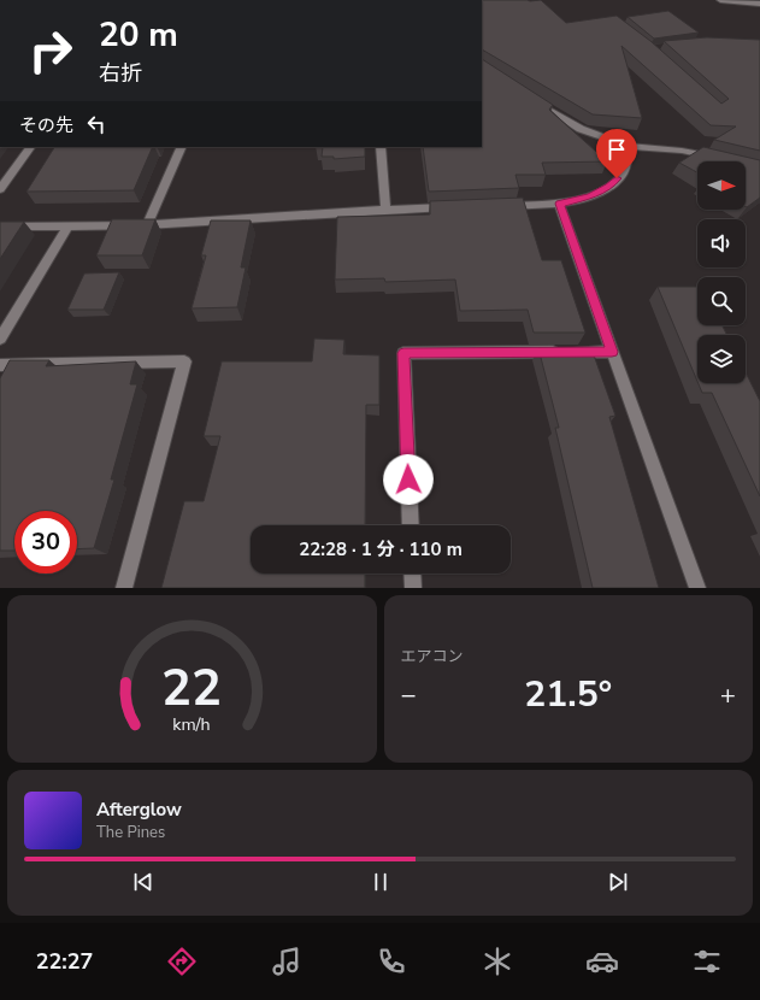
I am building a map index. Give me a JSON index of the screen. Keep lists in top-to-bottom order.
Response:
{
  "north": "right",
  "page": {
    "turn": ["20 m", "右折"],
    "then": "その先",
    "limit": "30",
    "trip": "22:28 · 1 分 · 110 m",
    "tile": "エアコン",
    "heat": ["−", "21.5°", "+"],
    "song": ["Afterglow", "The Pines"],
    "tabs": "22:27",
    "gauge": ["22", "km/h"]
  }
}
